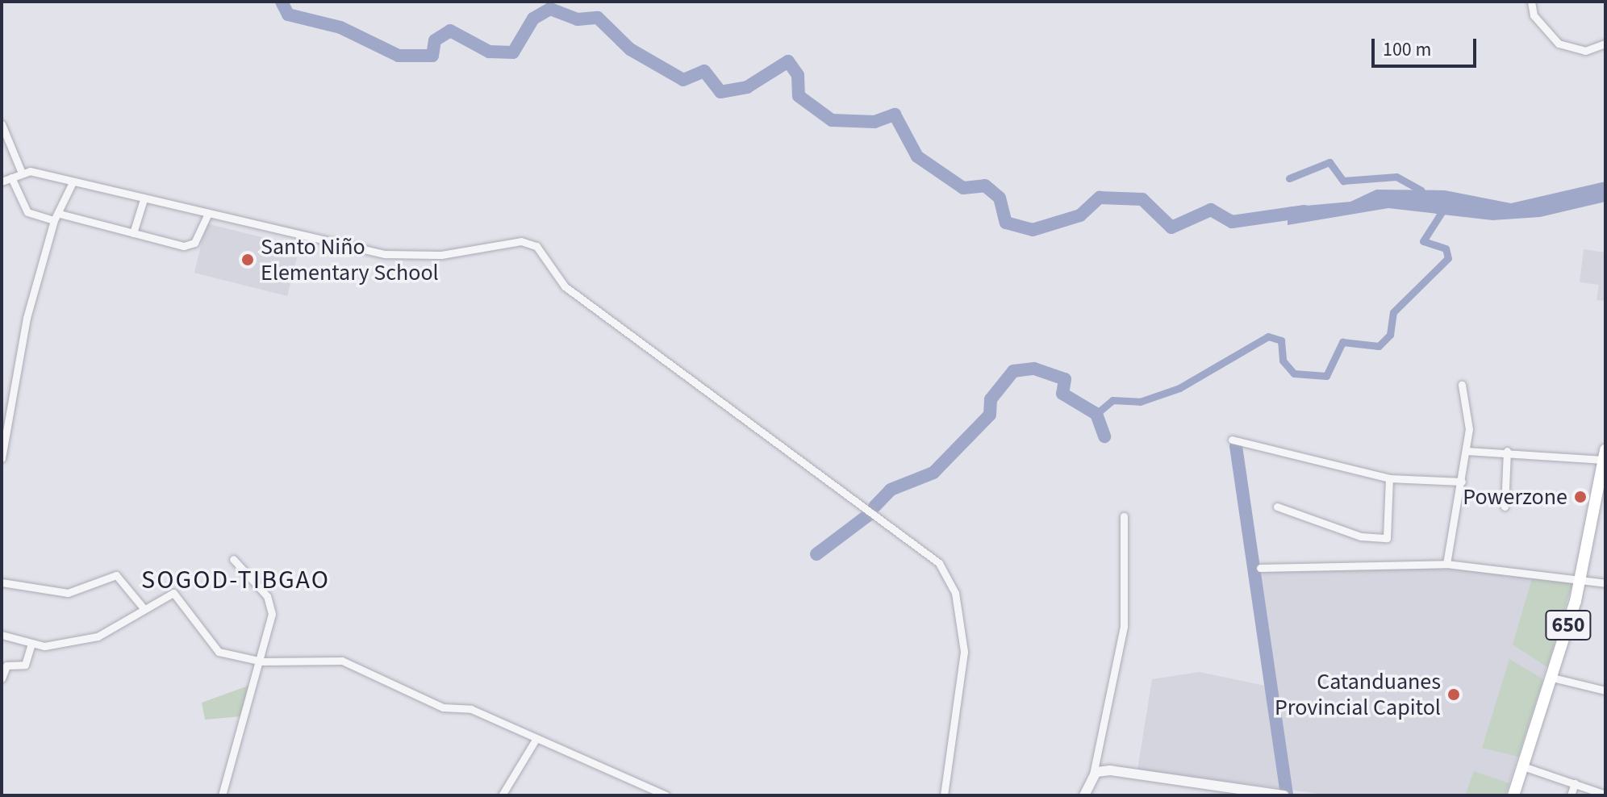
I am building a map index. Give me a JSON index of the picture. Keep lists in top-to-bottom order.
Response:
{
  "streets": {
    "main road": ["650"]
  },
  "districts": ["SOGOD-TIBGAO"],
  "places": ["Santo Niño Elementary School", "Powerzone", "Catanduanes Provincial Capitol"],
  "scale_bar": "100 m"
}
